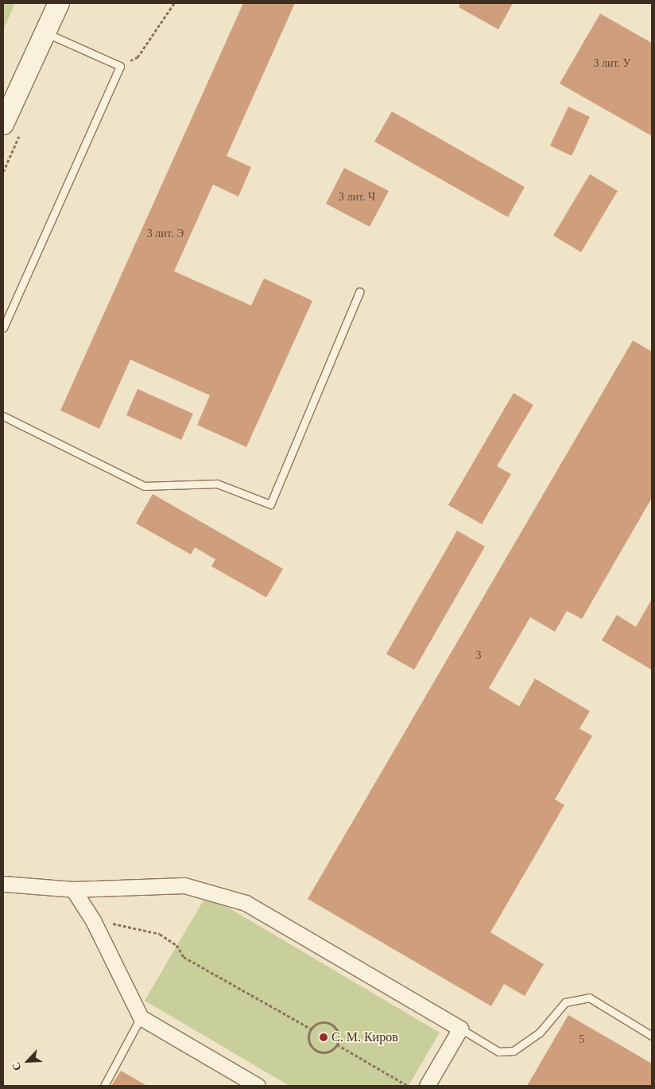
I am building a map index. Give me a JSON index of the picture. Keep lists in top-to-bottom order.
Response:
{
  "places": ["С. М. Киров"],
  "house_numbers": [
    "3 лит. У",
    "3 лит. Ч",
    "3 лит. Э",
    "3",
    "5"
  ],
  "north": "bottom left"
}
